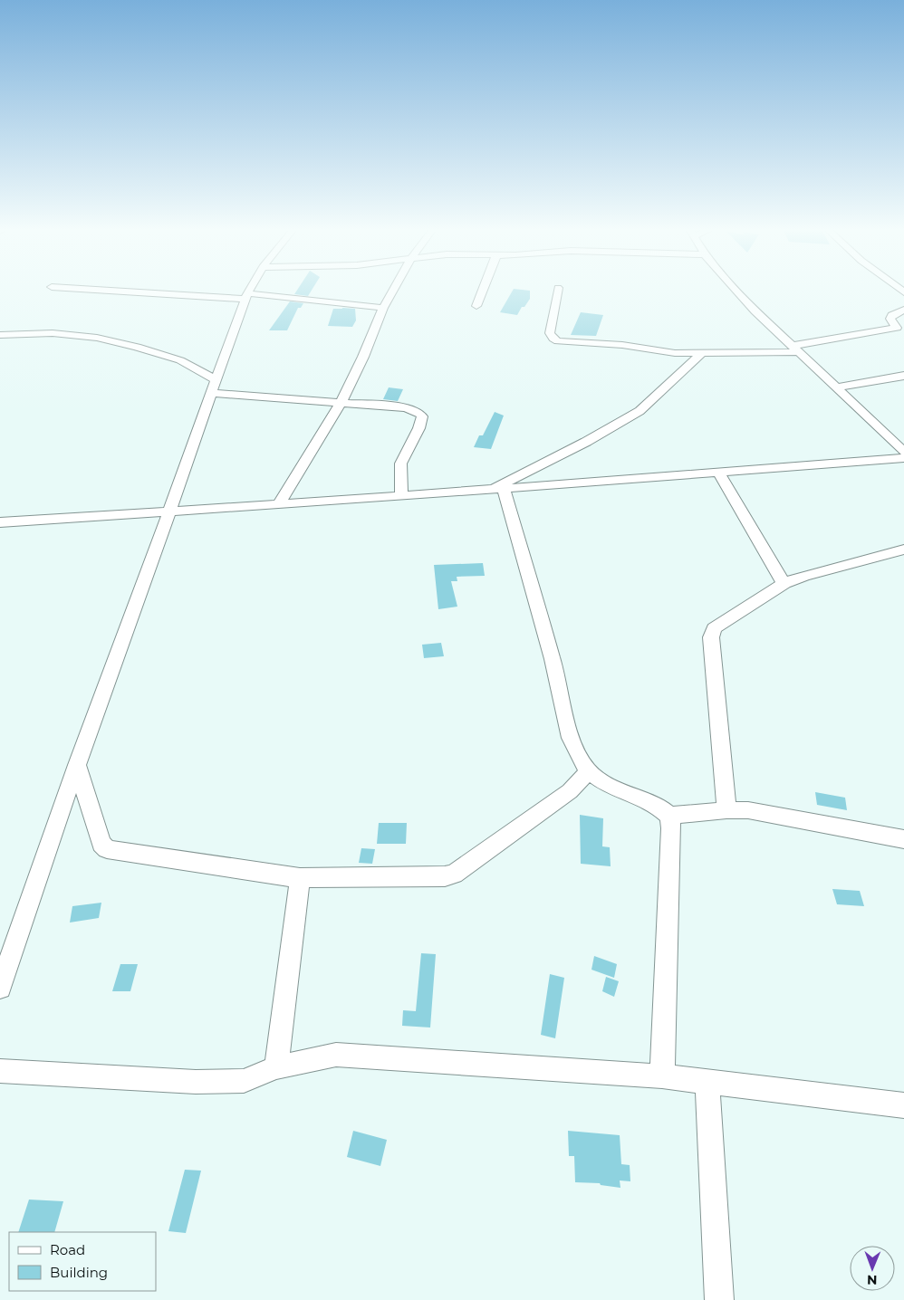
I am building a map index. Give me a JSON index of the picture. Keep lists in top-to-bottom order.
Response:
{
  "legend": ["Road", "Building"],
  "north": "bottom"
}
